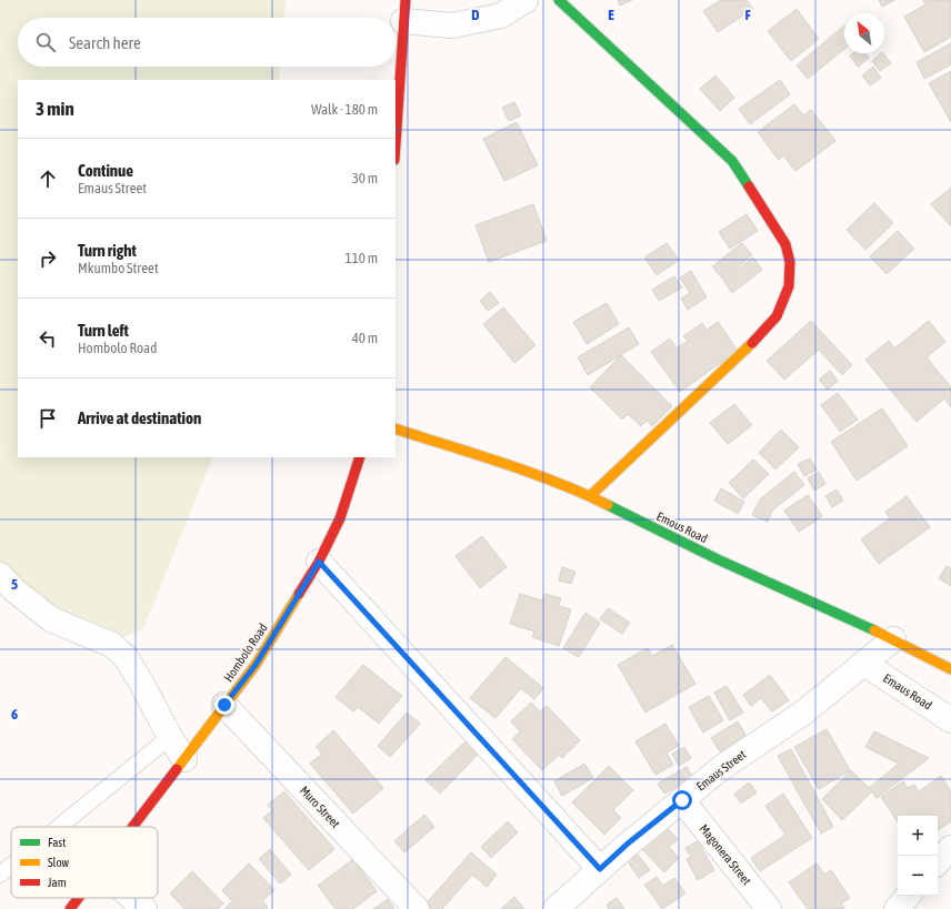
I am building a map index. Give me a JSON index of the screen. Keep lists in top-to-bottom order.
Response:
{
  "streets": {
    "street": [
      "Emous Road",
      "Hombolo Road",
      "Emaus Road",
      "Emaus Street",
      "Muro Street",
      "Magonera Street"
    ]
  },
  "crossings": [
    ["Emous Road", "Emaus Street"],
    ["Hombolo Road", "Muro Street"],
    ["Emaus Road", "Emaus Street"],
    ["Emaus Street", "Magonera Street"]
  ],
  "legend": ["Fast", "Slow", "Jam"],
  "north": "top left",
  "page": {
    "search": "Search here",
    "heading": ["3 min", "Walk · 180 m"],
    "list": [
      ["Continue", "Emaus Street", "30 m"],
      ["Turn right", "Mkumbo Street", "110 m"],
      ["Turn left", "Hombolo Road", "40 m"],
      "Arrive at destination"
    ],
    "map_buttons": ["+", "−"]
  },
  "grid": {
    "columns": ["D", "E", "F"],
    "rows": ["5", "6"]
  }
}
